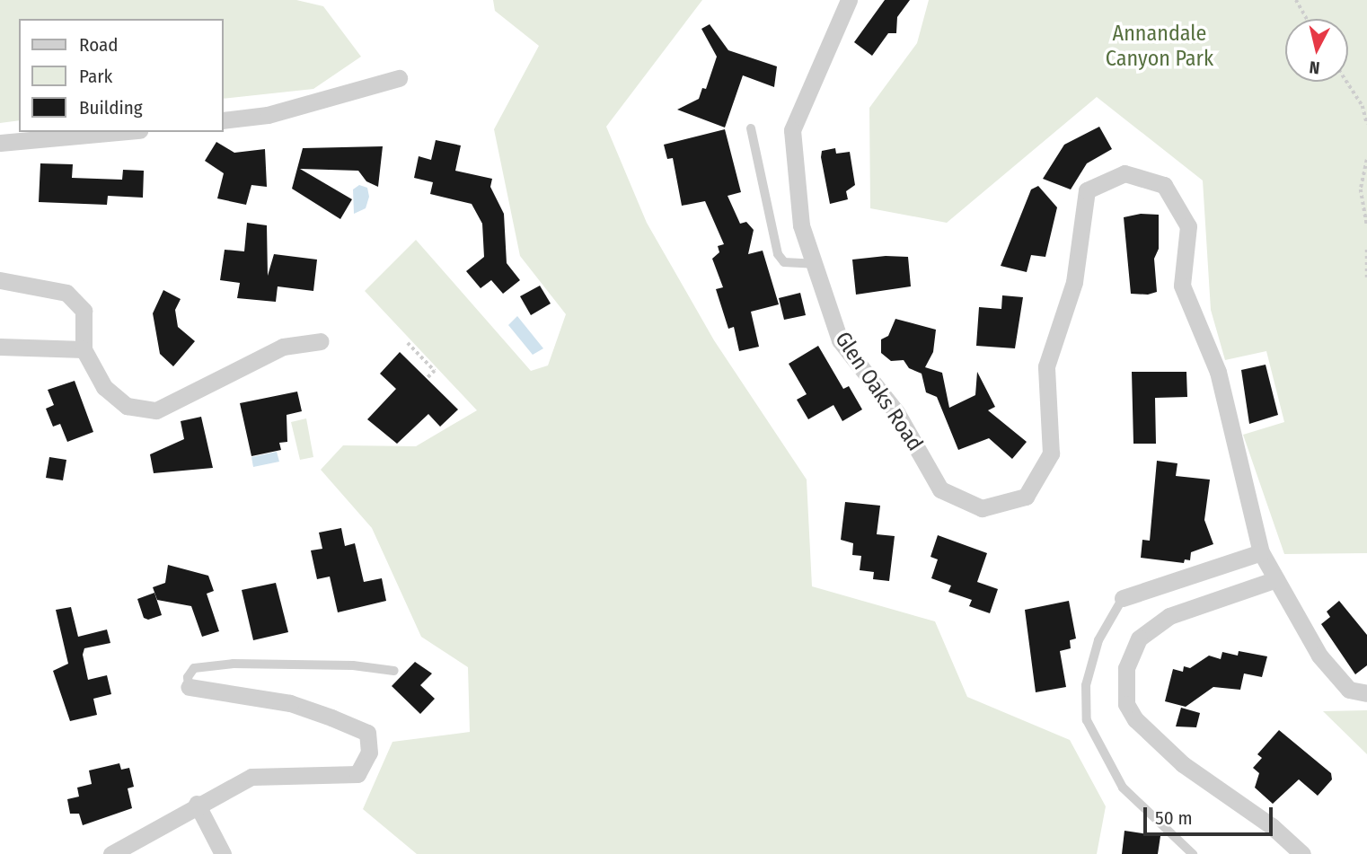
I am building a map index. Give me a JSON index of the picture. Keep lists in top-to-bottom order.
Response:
{
  "streets": {
    "street": ["Glen Oaks Road"]
  },
  "parks": ["Annandale Canyon Park"],
  "legend": ["Road", "Park", "Building"],
  "scale_bar": "50 m",
  "north": "bottom"
}
